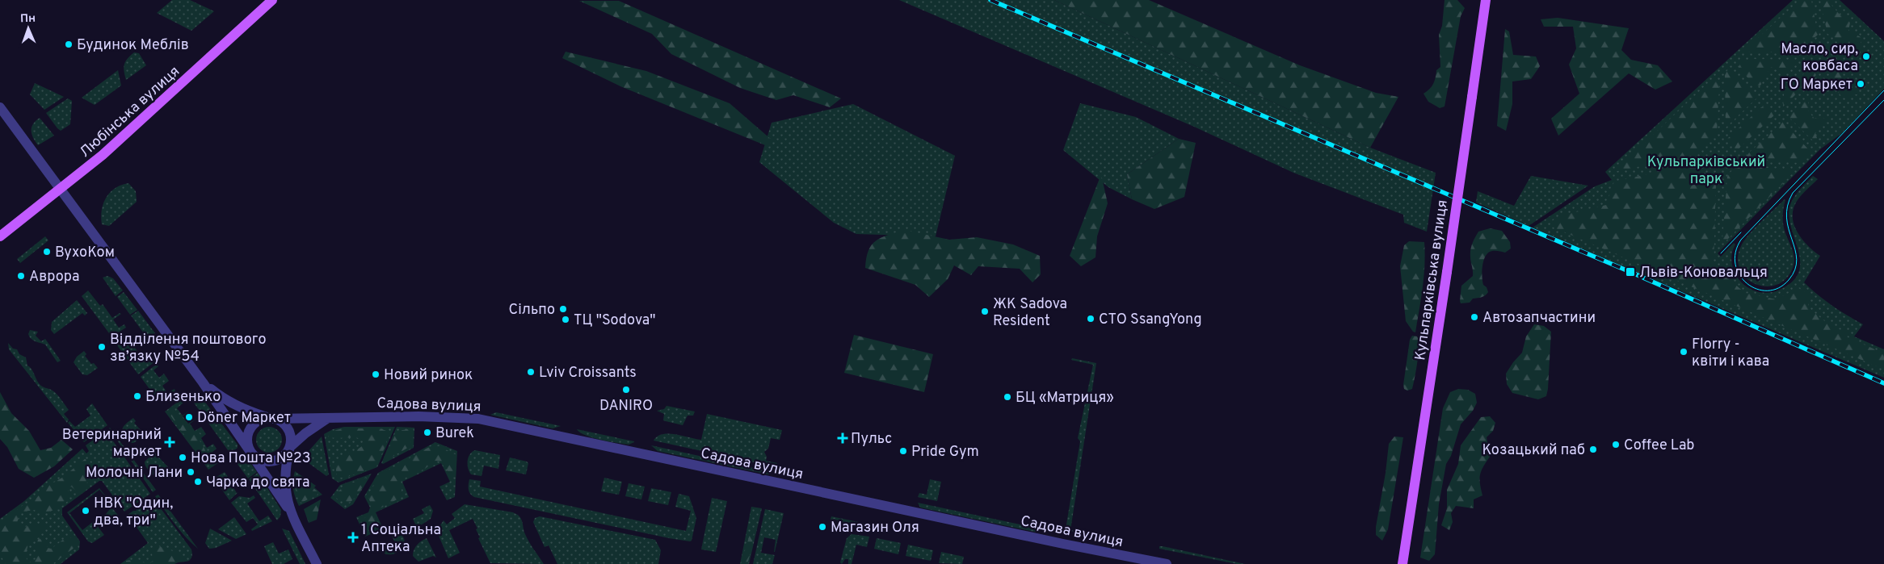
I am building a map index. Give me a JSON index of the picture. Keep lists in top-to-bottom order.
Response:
{
  "streets": {
    "main road": ["Любінська вулиця", "Кульпарківська вулиця"],
    "street": ["Садова вулиця"]
  },
  "parks": ["Кульпарківський парк"],
  "places": {
    "other": [
      "Будинок Меблів",
      "Масло, сир, ковбаса",
      "ГО Маркет",
      "ВухоКом",
      "Аврора",
      "Сільпо",
      "ЖК Sadova Resident",
      "Автозапчастини",
      "СТО SsangYong",
      "ТЦ \"Sodova\"",
      "Відділення поштового зв’язку №54",
      "Florry - квіти і кава",
      "Lviv Croissants",
      "Новий ринок",
      "DANIRO",
      "Близенько",
      "БЦ «Матриця»",
      "Döner Маркет",
      "Burek",
      "Coffee Lab",
      "Козацький паб",
      "Pride Gym",
      "Нова Пошта №23",
      "Молочні Лани",
      "Чарка до свята",
      "НВК \"Один, два, три\"",
      "Магазин Оля"
    ],
    "transit": ["Львів-Коновальця"],
    "health": ["Пульс", "Ветеринарний маркет", "1 Соціальна Аптека"]
  },
  "north": "top"
}
